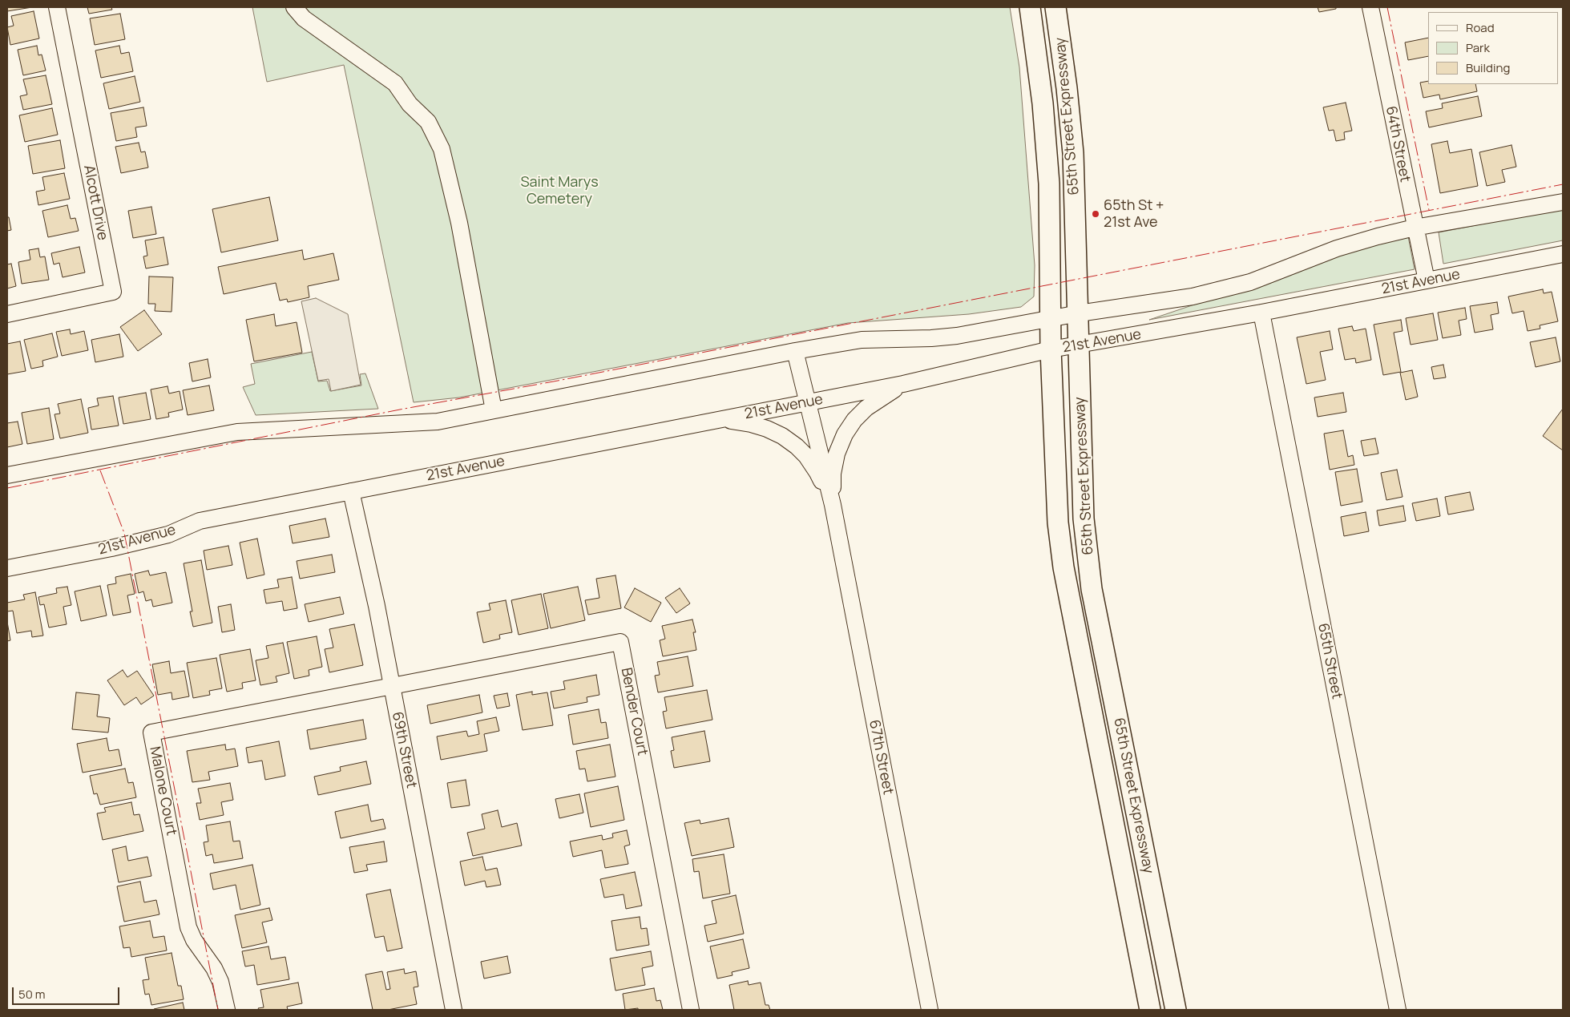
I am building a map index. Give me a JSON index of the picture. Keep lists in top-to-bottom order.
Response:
{
  "streets": {
    "main road": ["65th Street Expressway"],
    "street": [
      "64th Street",
      "Alcott Drive",
      "21st Avenue",
      "65th Street",
      "Bender Court",
      "69th Street",
      "67th Street",
      "Malone Court"
    ]
  },
  "crossings": [
    ["65th Street Expressway", "21st Avenue"],
    ["64th Street", "21st Avenue"],
    ["21st Avenue", "65th Street"],
    ["21st Avenue", "69th Street"],
    ["21st Avenue", "67th Street"],
    ["Bender Court", "69th Street"],
    ["Bender Court", "Malone Court"],
    ["69th Street", "Malone Court"]
  ],
  "parks": ["Saint Marys Cemetery"],
  "places": ["65th St + 21st Ave"],
  "legend": ["Road", "Park", "Building"],
  "scale_bar": "50 m"
}
